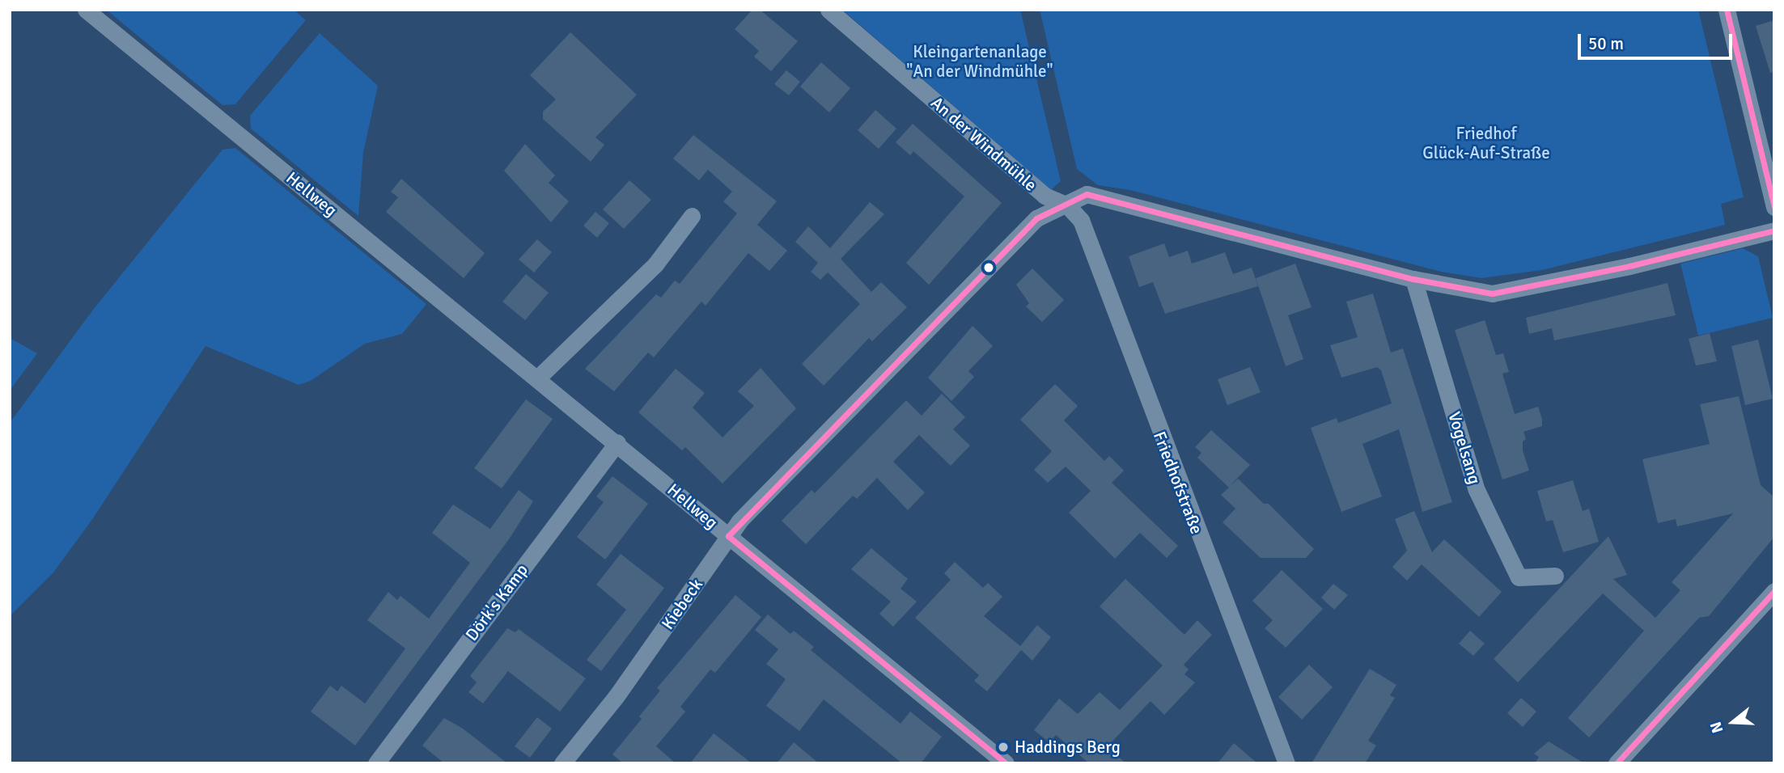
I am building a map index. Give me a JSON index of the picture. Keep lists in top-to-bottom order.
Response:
{
  "streets": {
    "street": [
      "An der Windmühle",
      "Hellweg",
      "Vogelsang",
      "Friedhofstraße",
      "Dörk's Kamp",
      "Kiebeck"
    ]
  },
  "crossings": [
    ["An der Windmühle", "Friedhofstraße"],
    ["An der Windmühle", "Kiebeck"],
    ["Hellweg", "Dörk's Kamp"],
    ["Hellweg", "Kiebeck"],
    ["Vogelsang", "Kiebeck"],
    ["Friedhofstraße", "Kiebeck"]
  ],
  "parks": ["Kleingartenanlage \"An der Windmühle\"", "Friedhof Glück-Auf-Straße"],
  "places": ["Haddings Berg"],
  "scale_bar": "50 m",
  "north": "left"
}
